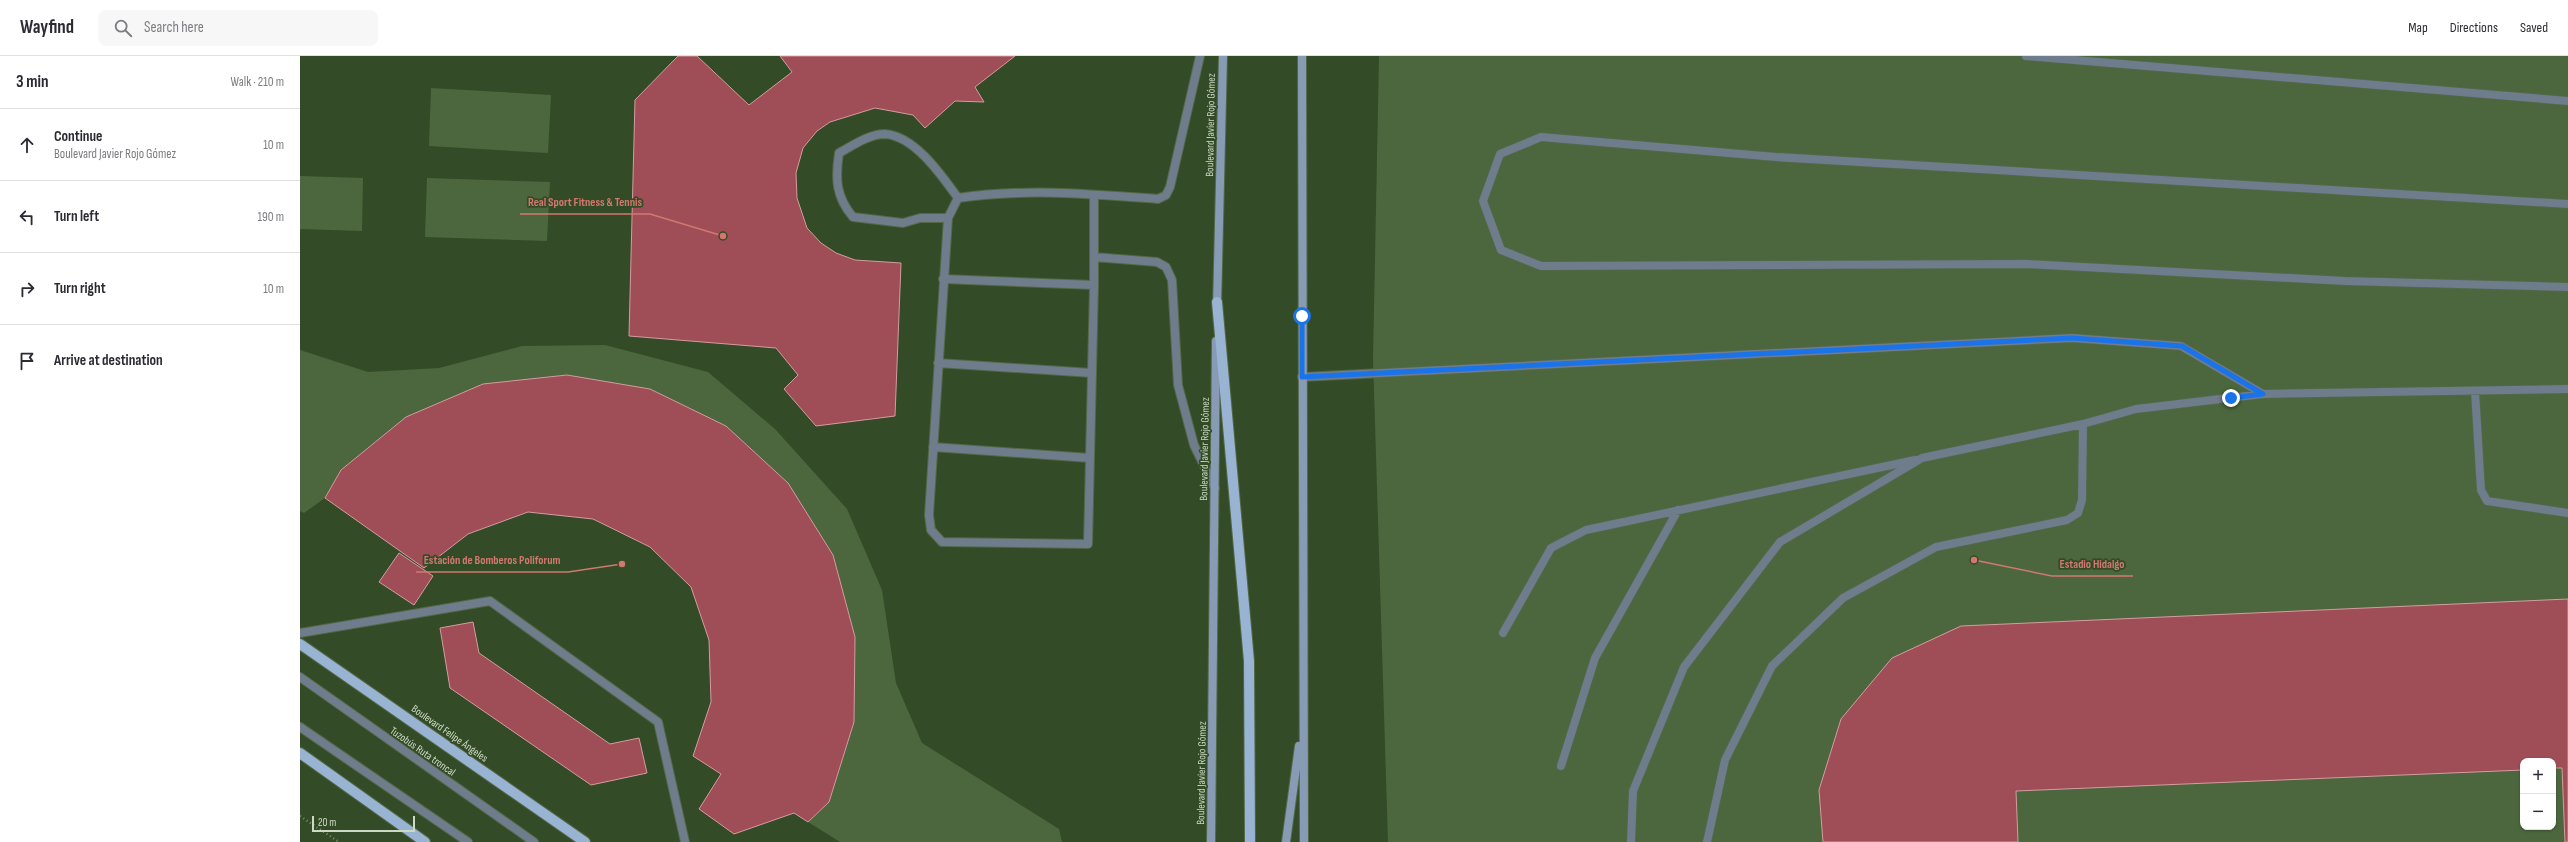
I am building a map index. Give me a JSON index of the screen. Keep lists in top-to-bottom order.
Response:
{
  "streets": {
    "main road": ["Boulevard Javier Rojo Gómez", "Boulevard Felipe Ángeles"],
    "lane": ["Tuzobús Ruta troncal"]
  },
  "places": ["Real Sport Fitness & Tennis", "Estadio Hidalgo", "Estación de Bomberos Poliforum"],
  "scale_bar": "20 m",
  "page": {
    "header": "Wayfind",
    "search": "Search here",
    "nav": ["Map", "Directions", "Saved"],
    "heading": ["3 min", "Walk · 210 m"],
    "list": [
      ["Continue", "Boulevard Javier Rojo Gómez", "10 m"],
      ["Turn left", "190 m"],
      ["Turn right", "10 m"],
      "Arrive at destination"
    ],
    "map_buttons": ["+", "−"],
    "scale": "20 m"
  }
}
